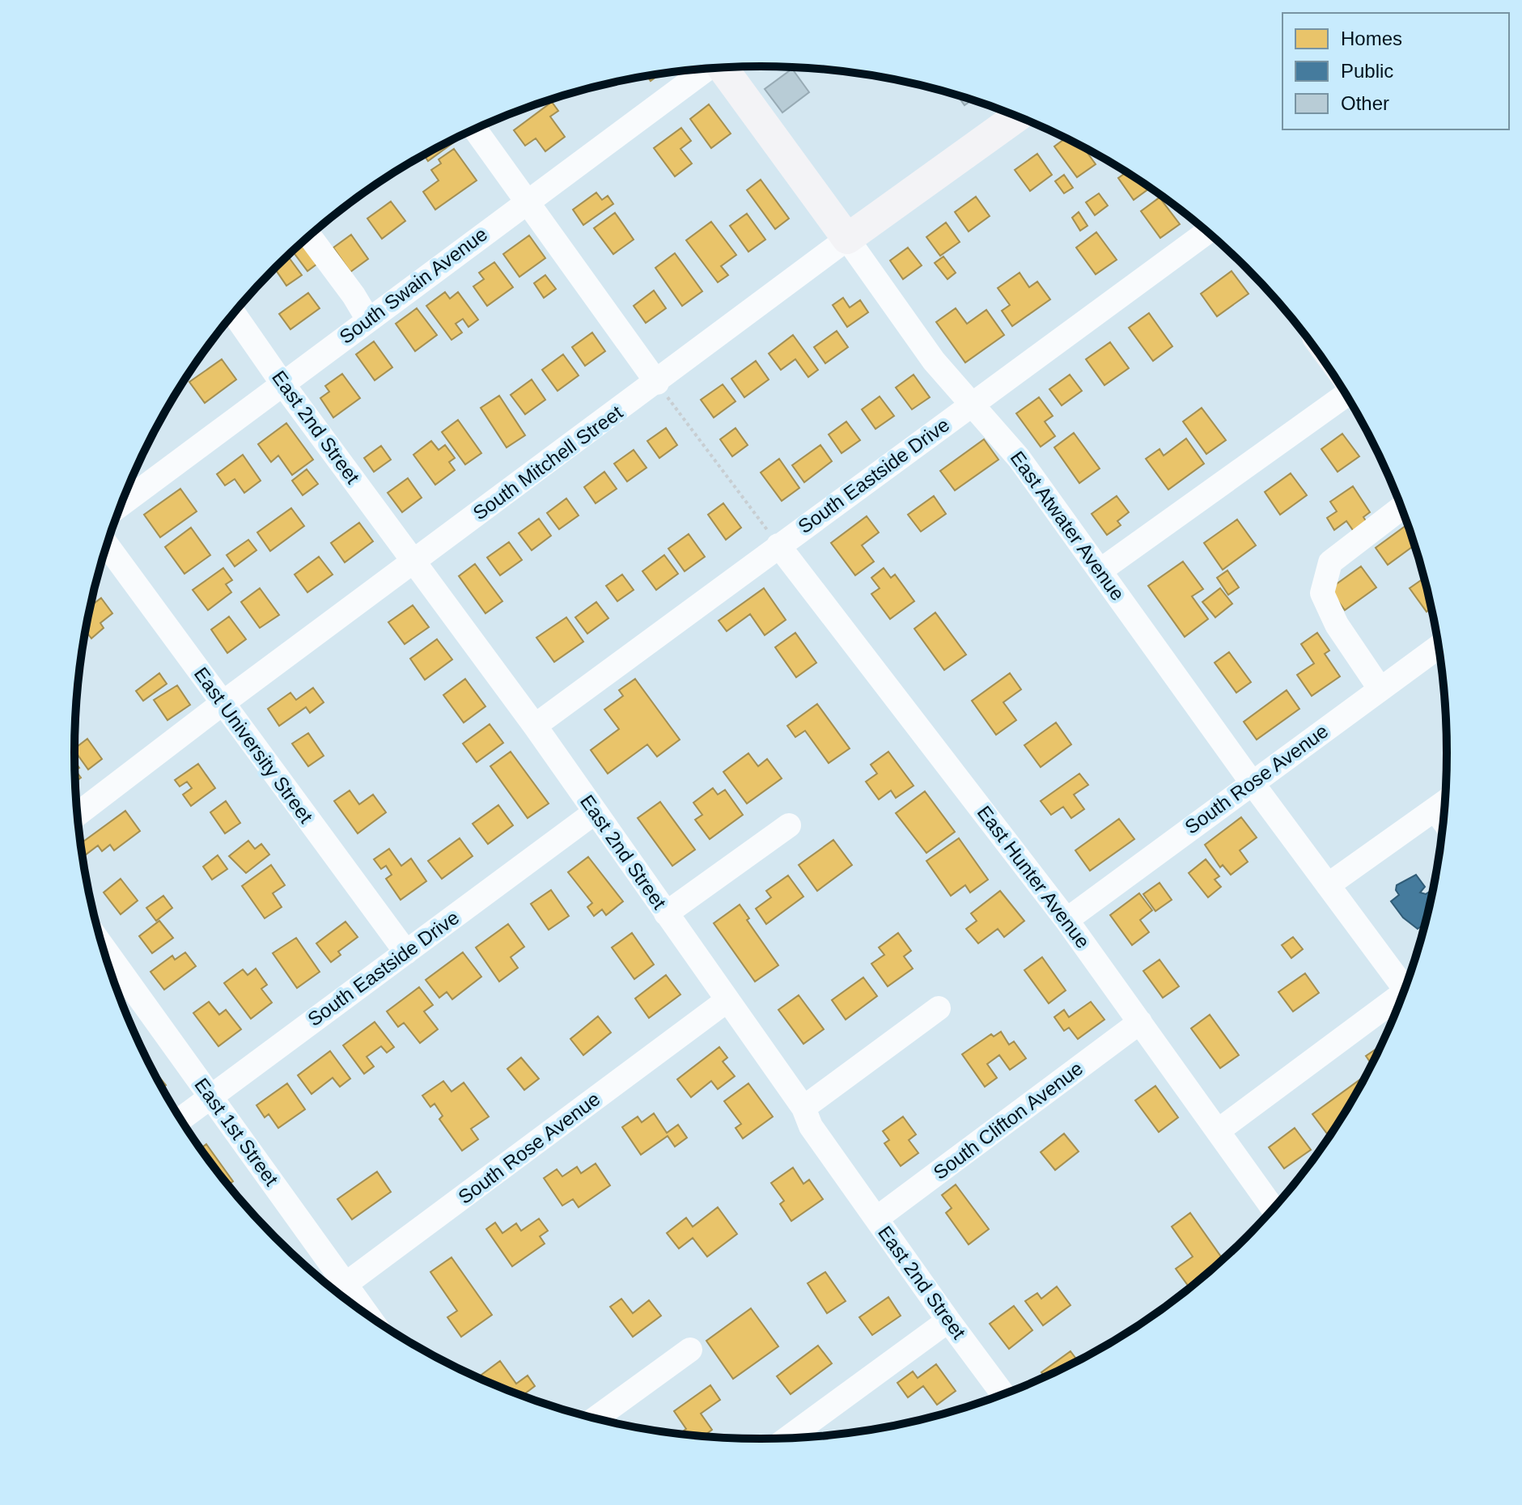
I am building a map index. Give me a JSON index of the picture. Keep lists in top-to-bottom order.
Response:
{
  "streets": {
    "main road": ["South Mitchell Street", "East Atwater Avenue"],
    "street": [
      "South Swain Avenue",
      "East 2nd Street",
      "South Eastside Drive",
      "East University Street",
      "South Rose Avenue",
      "East Hunter Avenue",
      "South Clifton Avenue",
      "East 1st Street"
    ]
  },
  "crossings": [
    ["South Swain Avenue", "East 2nd Street"],
    ["East 2nd Street", "South Mitchell Street"],
    ["East 2nd Street", "South Eastside Drive"],
    ["East 2nd Street", "South Rose Avenue"],
    ["East 2nd Street", "South Clifton Avenue"],
    ["South Mitchell Street", "East Atwater Avenue"],
    ["South Mitchell Street", "East University Street"],
    ["South Eastside Drive", "East Atwater Avenue"],
    ["South Eastside Drive", "East University Street"],
    ["South Eastside Drive", "East Hunter Avenue"],
    ["South Eastside Drive", "East 1st Street"],
    ["East Atwater Avenue", "South Rose Avenue"],
    ["South Rose Avenue", "East Hunter Avenue"],
    ["South Rose Avenue", "East 1st Street"],
    ["East Hunter Avenue", "South Clifton Avenue"]
  ],
  "legend": ["Homes", "Public", "Other"]
}
